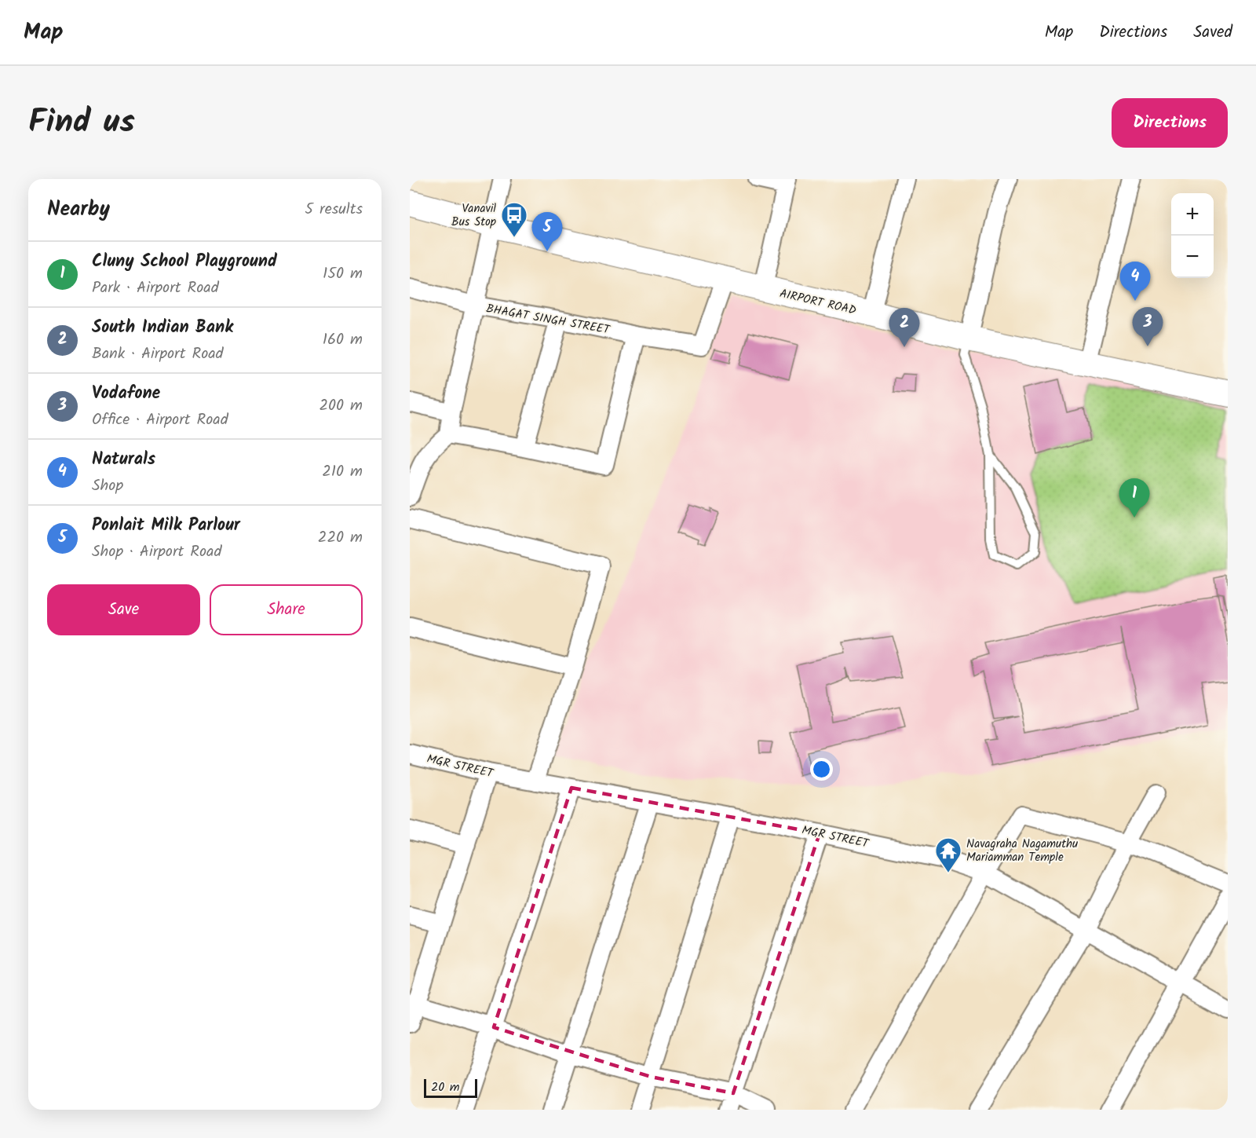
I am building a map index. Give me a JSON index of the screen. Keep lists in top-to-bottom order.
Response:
{
  "streets": {
    "street": ["AIRPORT ROAD", "BHAGAT SINGH STREET", "MGR STREET"]
  },
  "crossings": [
    ["AIRPORT ROAD", "BHAGAT SINGH STREET"]
  ],
  "places": {
    "bus stop": ["Vanavil Bus Stop"],
    "temple": ["Navagraha Nagamuthu Mariamman Temple"]
  },
  "scale_bar": "20 m",
  "page": {
    "header": "Map",
    "nav": ["Map", "Directions", "Saved"],
    "title": "Find us",
    "buttons": [
      "Directions",
      ["Save", "Share"]
    ],
    "heading": ["Nearby", "5 results"],
    "map_buttons": ["+", "−"],
    "pins": [
      "5",
      "4",
      "3",
      "2",
      "1"
    ],
    "list": [
      {
        "mark": "1",
        "name": "Cluny School Playground",
        "note": "Park · Airport Road",
        "value": "150 m"
      },
      {
        "mark": "2",
        "name": "South Indian Bank",
        "note": "Bank · Airport Road",
        "value": "160 m"
      },
      {
        "mark": "3",
        "name": "Vodafone",
        "note": "Office · Airport Road",
        "value": "200 m"
      },
      {
        "mark": "4",
        "name": "Naturals",
        "note": "Shop",
        "value": "210 m"
      },
      {
        "mark": "5",
        "name": "Ponlait Milk Parlour",
        "note": "Shop · Airport Road",
        "value": "220 m"
      }
    ],
    "scale": "20 m"
  }
}
